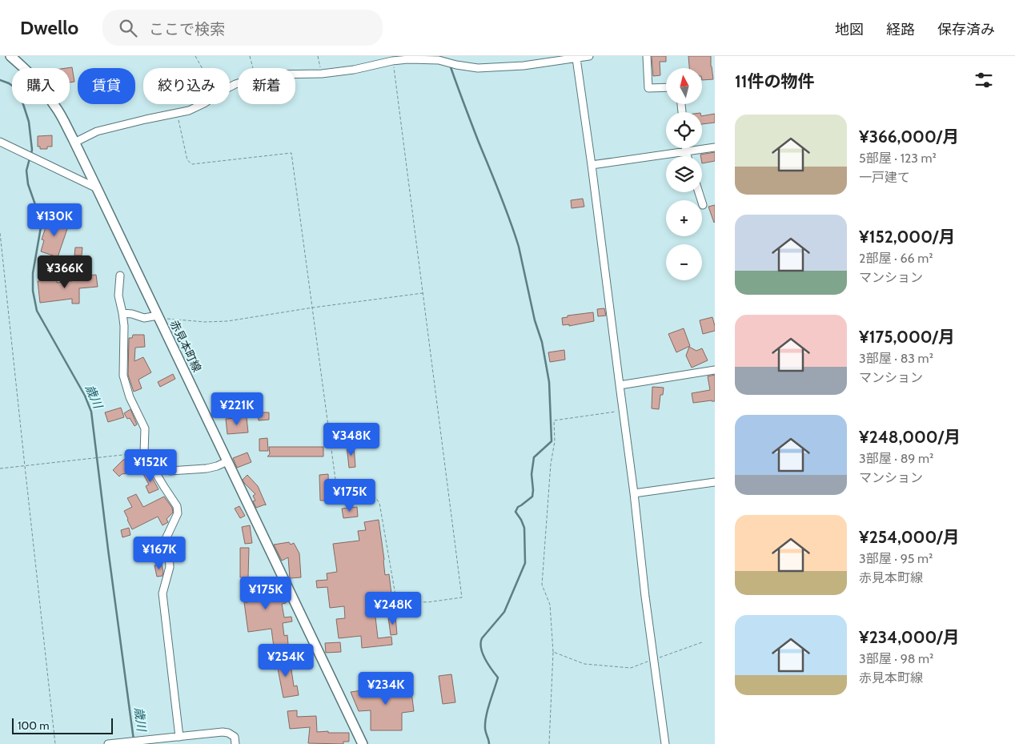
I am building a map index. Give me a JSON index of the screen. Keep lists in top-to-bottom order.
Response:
{
  "streets": {
    "main road": ["赤見本町線"]
  },
  "water": ["歳川"],
  "scale_bar": "100 m",
  "north": "top",
  "page": {
    "header": "Dwello",
    "search": "ここで検索",
    "nav": ["地図", "経路", "保存済み"],
    "heading": "11件の物件",
    "map_buttons": ["+", "−"],
    "chip": [
      "購入",
      "賃貸",
      "絞り込み",
      "新着"
    ],
    "list": [
      {
        "name": "¥366,000/月",
        "note": "5部屋 · 123 m² · 一戸建て"
      },
      {
        "name": "¥152,000/月",
        "note": "2部屋 · 66 m² · マンション"
      },
      {
        "name": "¥175,000/月",
        "note": "3部屋 · 83 m² · マンション"
      },
      {
        "name": "¥248,000/月",
        "note": "3部屋 · 89 m² · マンション"
      },
      {
        "name": "¥254,000/月",
        "note": "3部屋 · 95 m² · 赤見本町線"
      },
      {
        "name": "¥234,000/月",
        "note": "3部屋 · 98 m² · 赤見本町線"
      }
    ],
    "price": [
      "¥130K",
      "¥366K",
      "¥221K",
      "¥348K",
      "¥152K",
      "¥175K",
      "¥167K",
      "¥175K",
      "¥248K",
      "¥254K",
      "¥234K"
    ],
    "scale": "100 m"
  }
}
